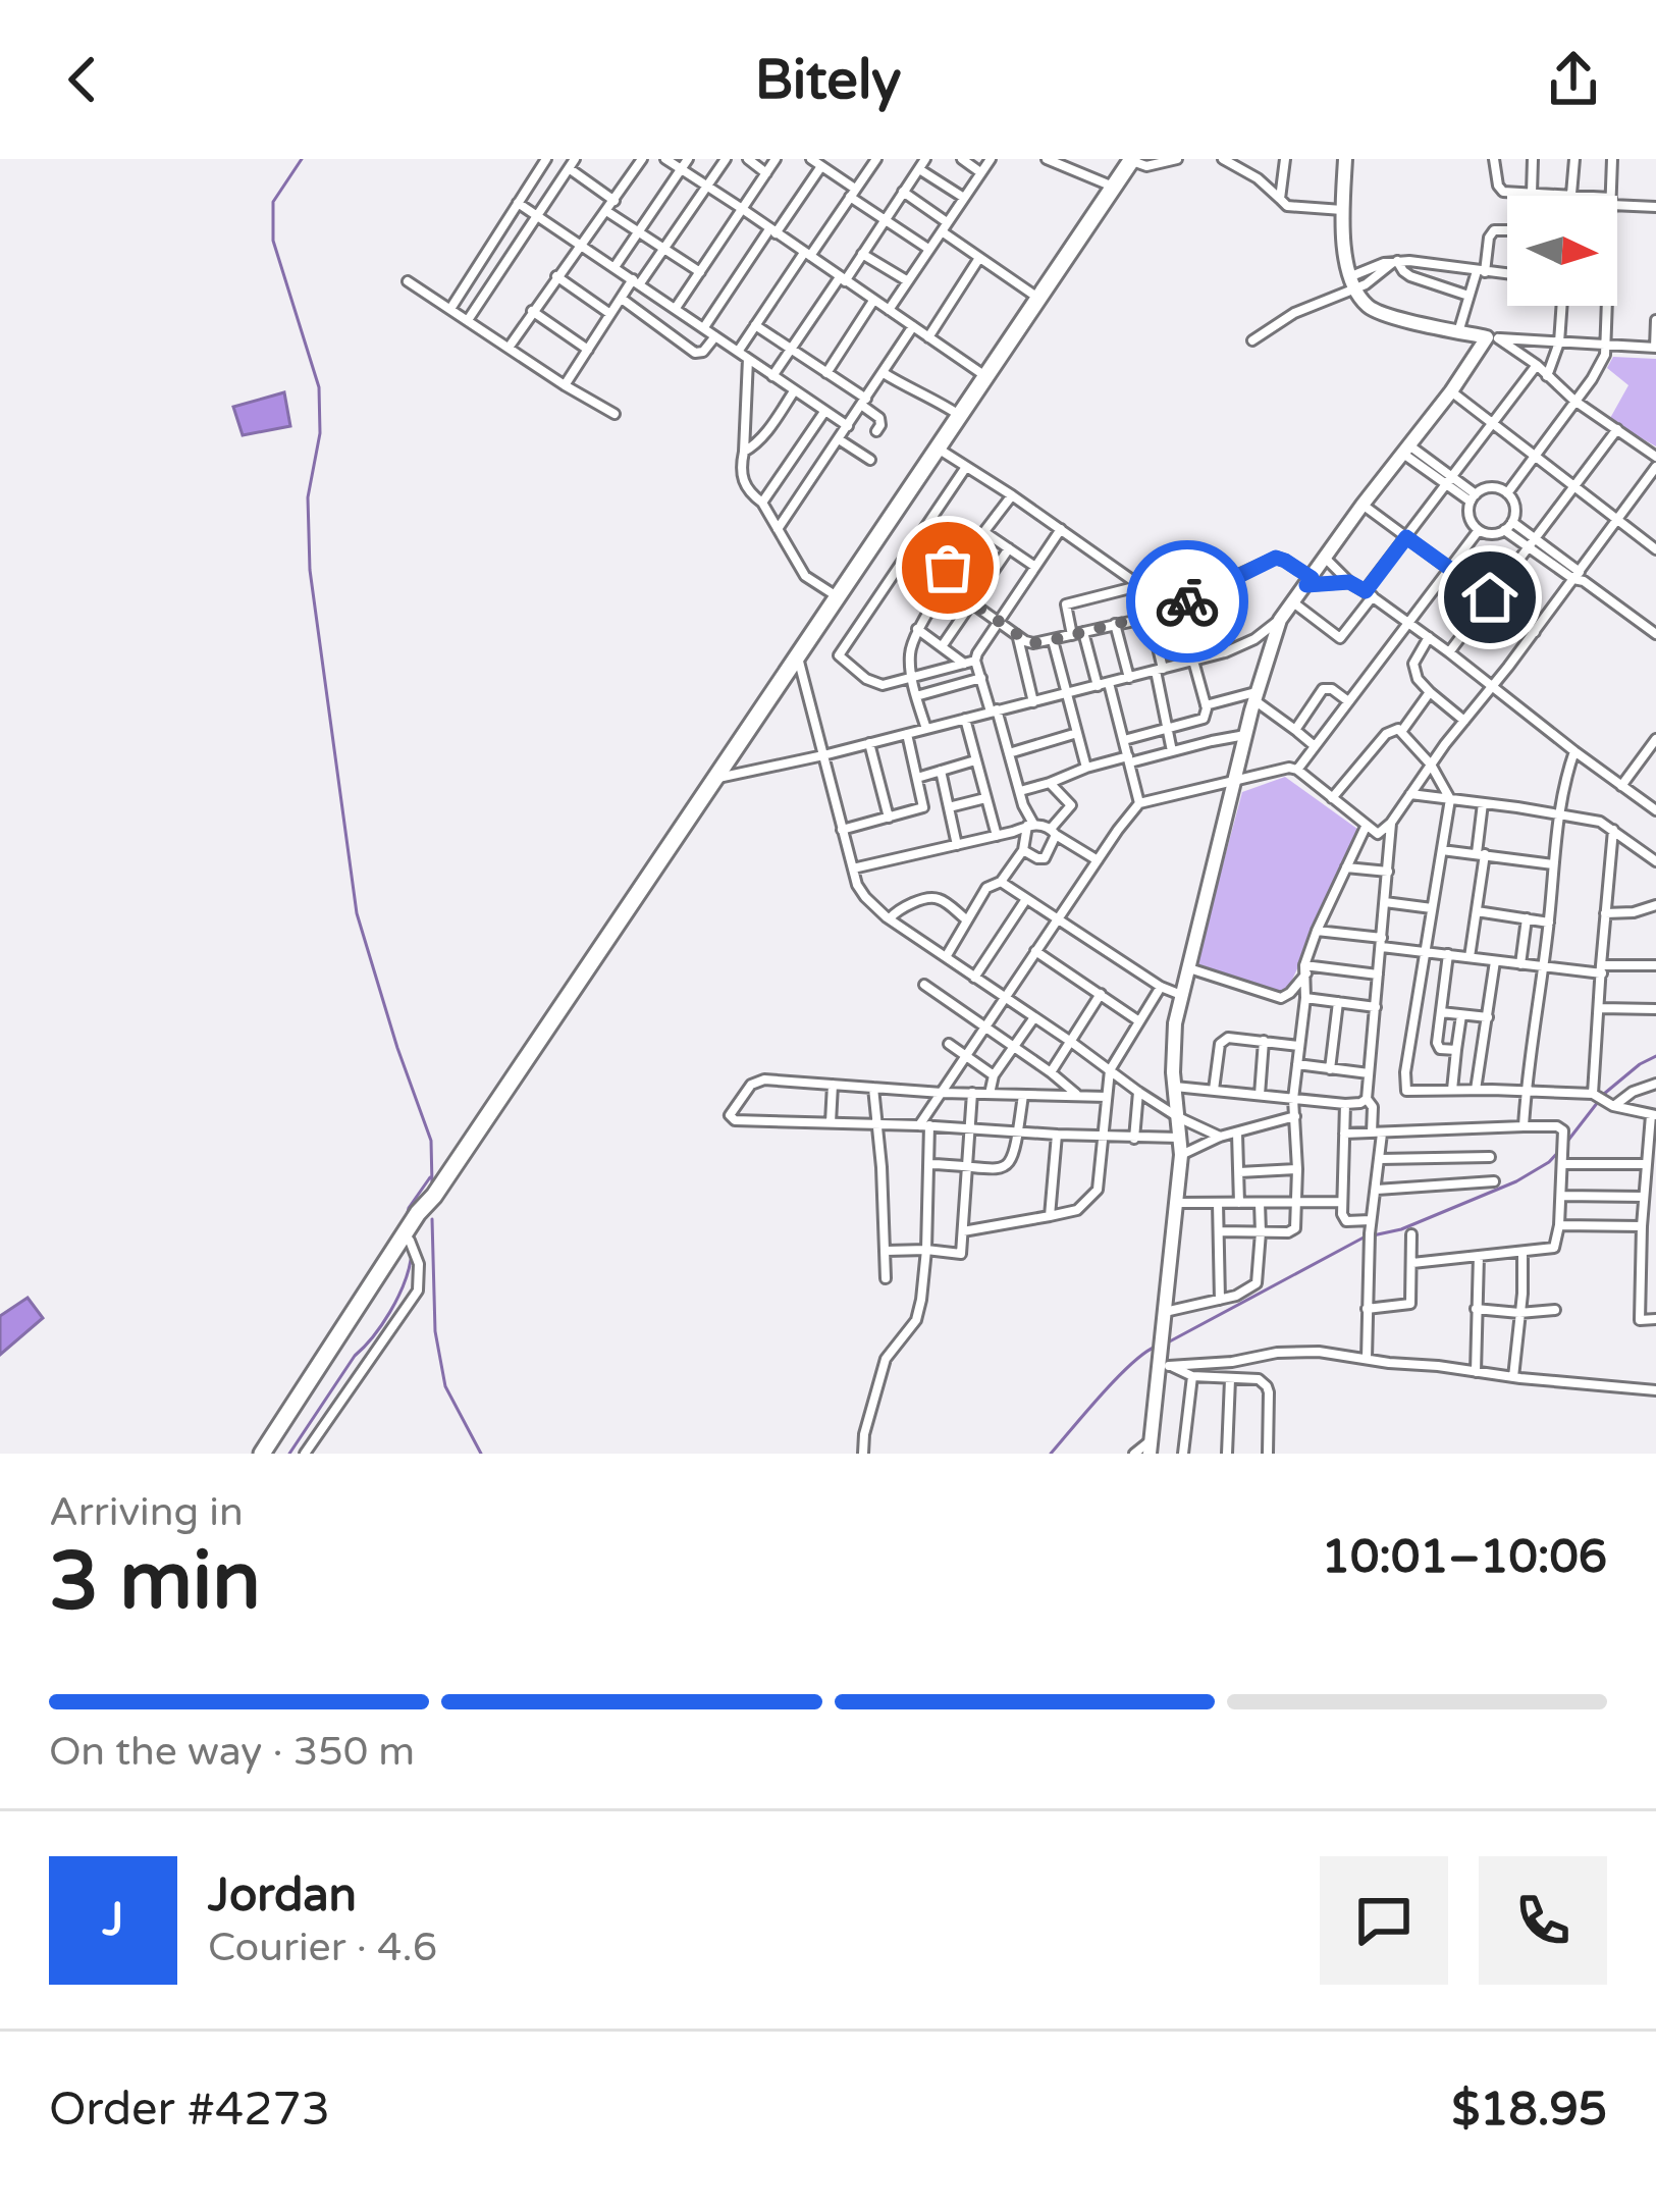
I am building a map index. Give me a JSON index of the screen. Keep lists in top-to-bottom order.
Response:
{
  "north": "right",
  "page": {
    "header": "Bitely",
    "heading": ["3 min", "Arriving in", "10:01–10:06"],
    "panel": [
      "Jordan",
      "Courier · 4.6",
      "Order #4273",
      "$18.95"
    ],
    "bar": "On the way · 350 m",
    "round": "J"
  }
}
